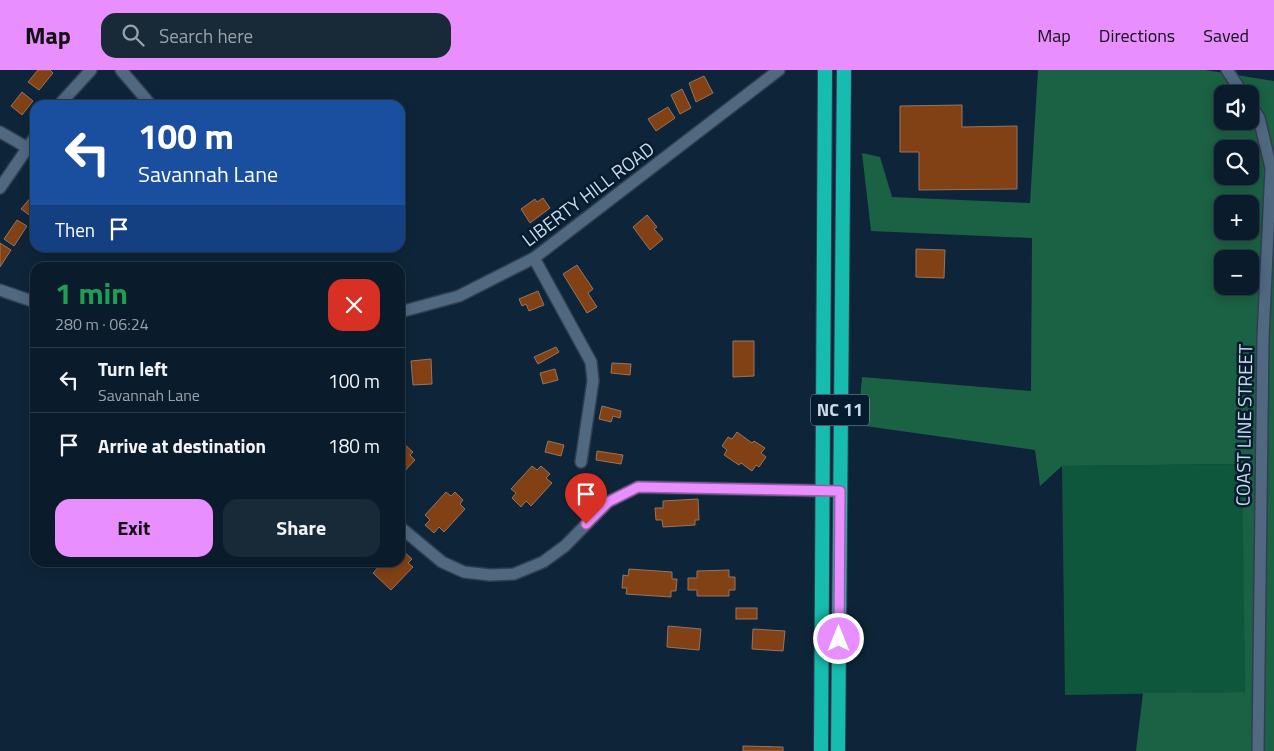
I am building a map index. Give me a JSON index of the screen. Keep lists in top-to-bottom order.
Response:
{
  "streets": {
    "highway": ["NC 11"],
    "street": ["LIBERTY HILL ROAD", "COAST LINE STREET"]
  },
  "page": {
    "header": "Map",
    "search": "Search here",
    "nav": ["Map", "Directions", "Saved"],
    "map_buttons": ["+", "−"],
    "turn": ["100 m", "Savannah Lane"],
    "then": "Then",
    "heading": ["1 min", "280 m · 06:24"],
    "list": [
      {
        "name": "Turn left",
        "note": "Savannah Lane",
        "value": "100 m"
      },
      {
        "name": "Arrive at destination",
        "value": "180 m"
      }
    ],
    "buttons": ["Exit", "Share"]
  }
}
